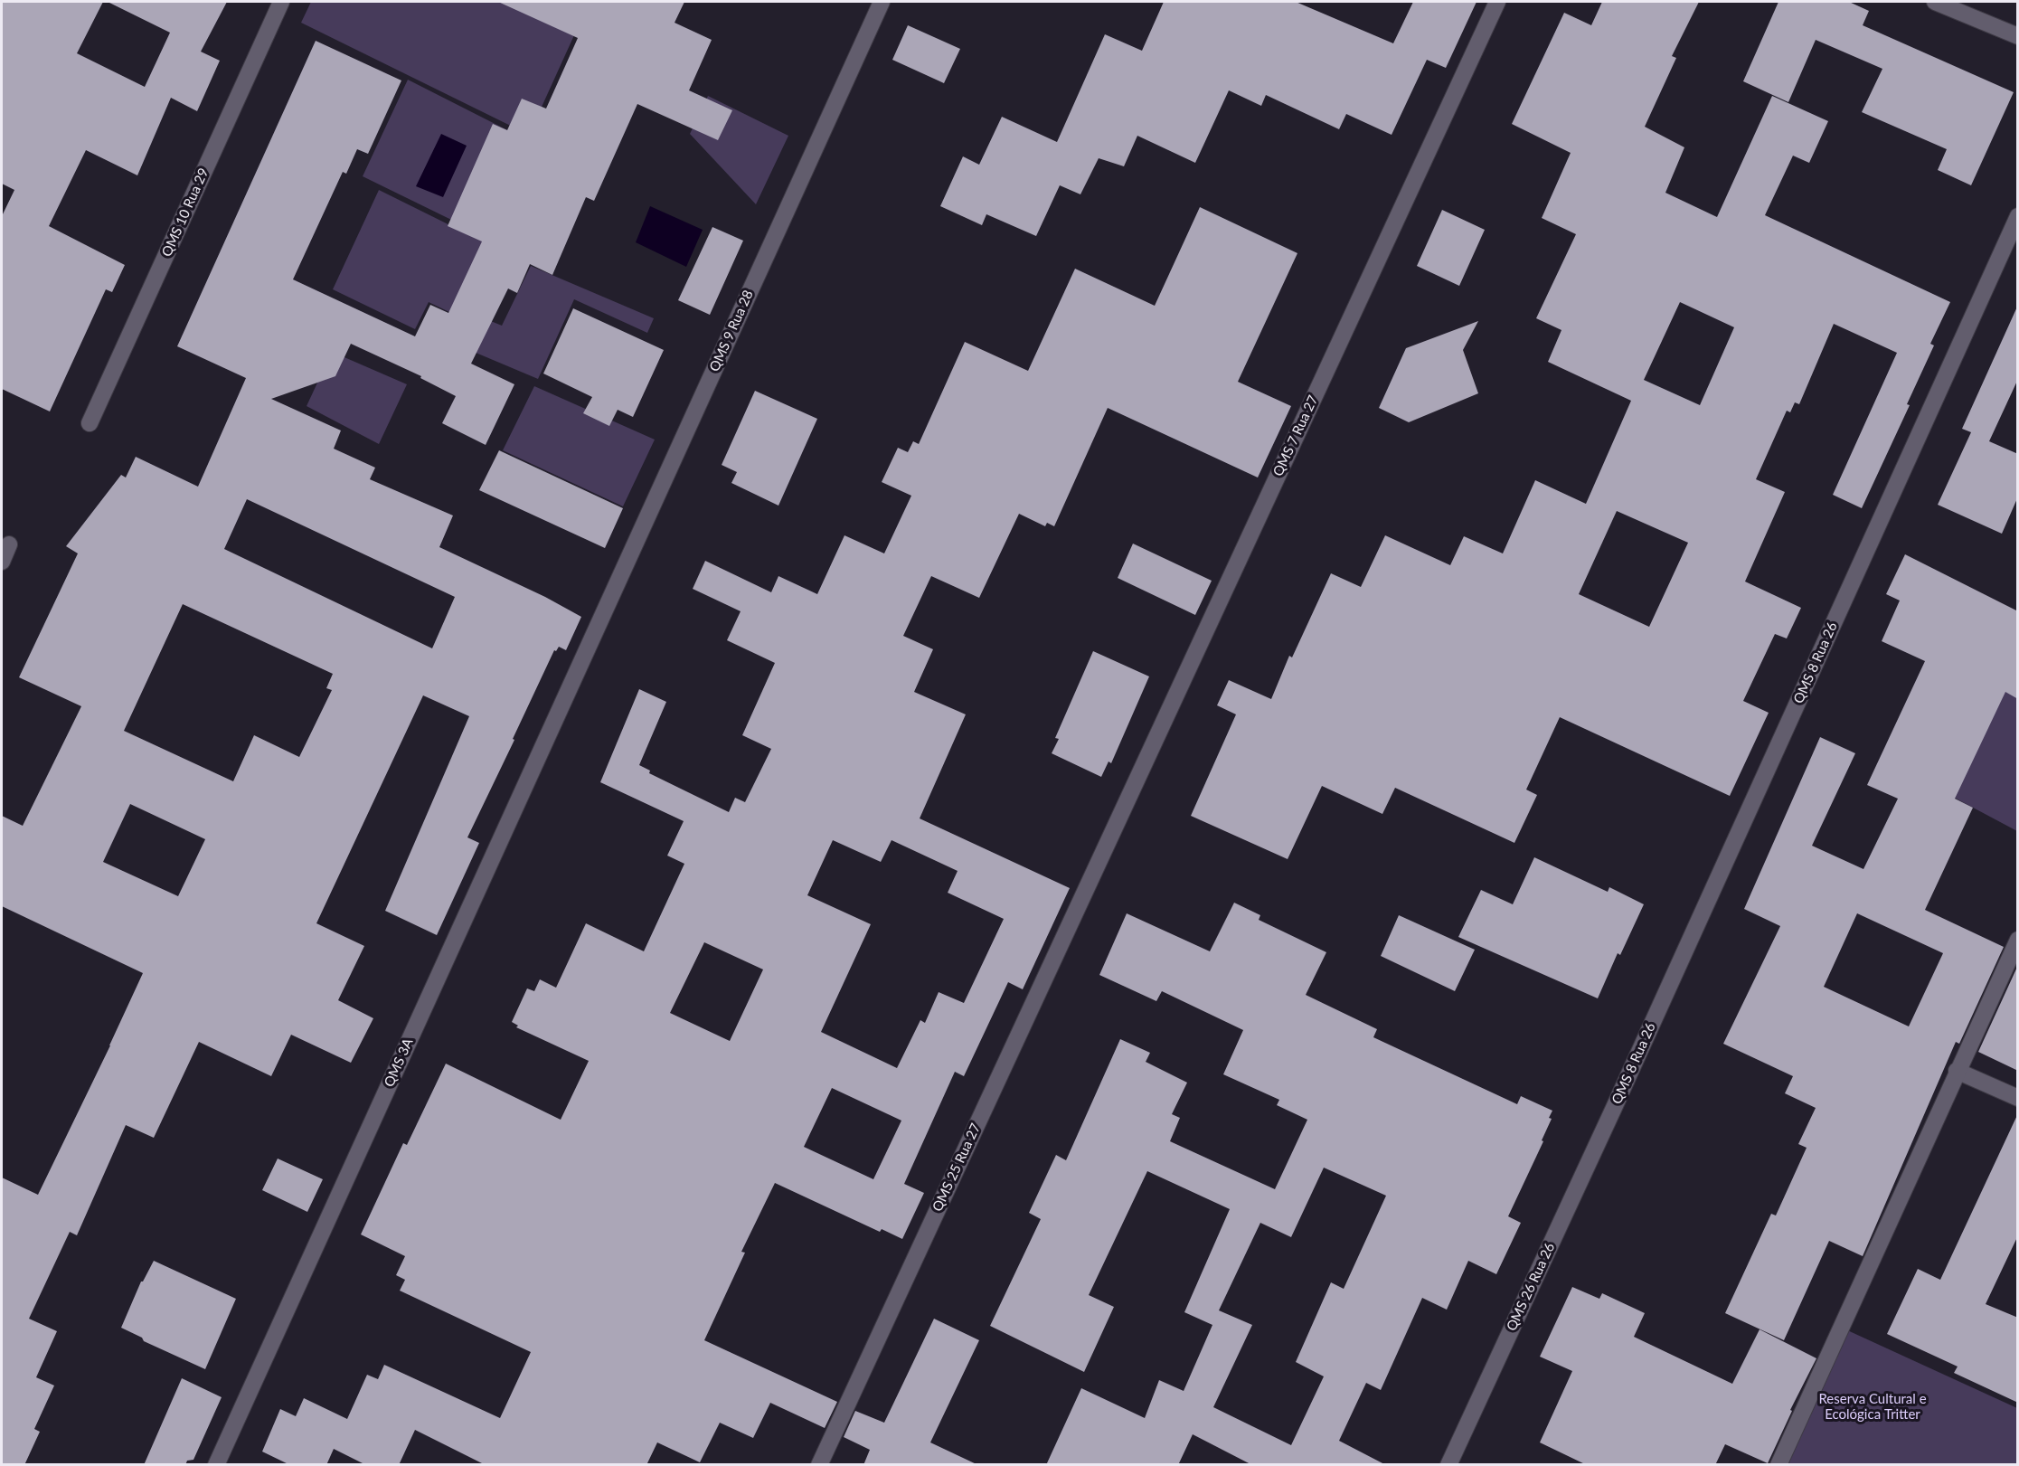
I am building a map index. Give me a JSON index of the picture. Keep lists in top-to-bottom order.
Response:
{
  "streets": {
    "street": [
      "QMS 10 Rua 29",
      "QMS 9 Rua 28",
      "QMS 7 Rua 27",
      "QMS 8 Rua 26",
      "QMS 3A",
      "QMS 25 Rua 27",
      "QMS 26 Rua 26"
    ]
  },
  "crossings": [
    ["QMS 9 Rua 28", "QMS 3A"],
    ["QMS 7 Rua 27", "QMS 25 Rua 27"],
    ["QMS 8 Rua 26", "QMS 26 Rua 26"]
  ],
  "parks": ["Reserva Cultural e Ecológica Tritter"]
}
